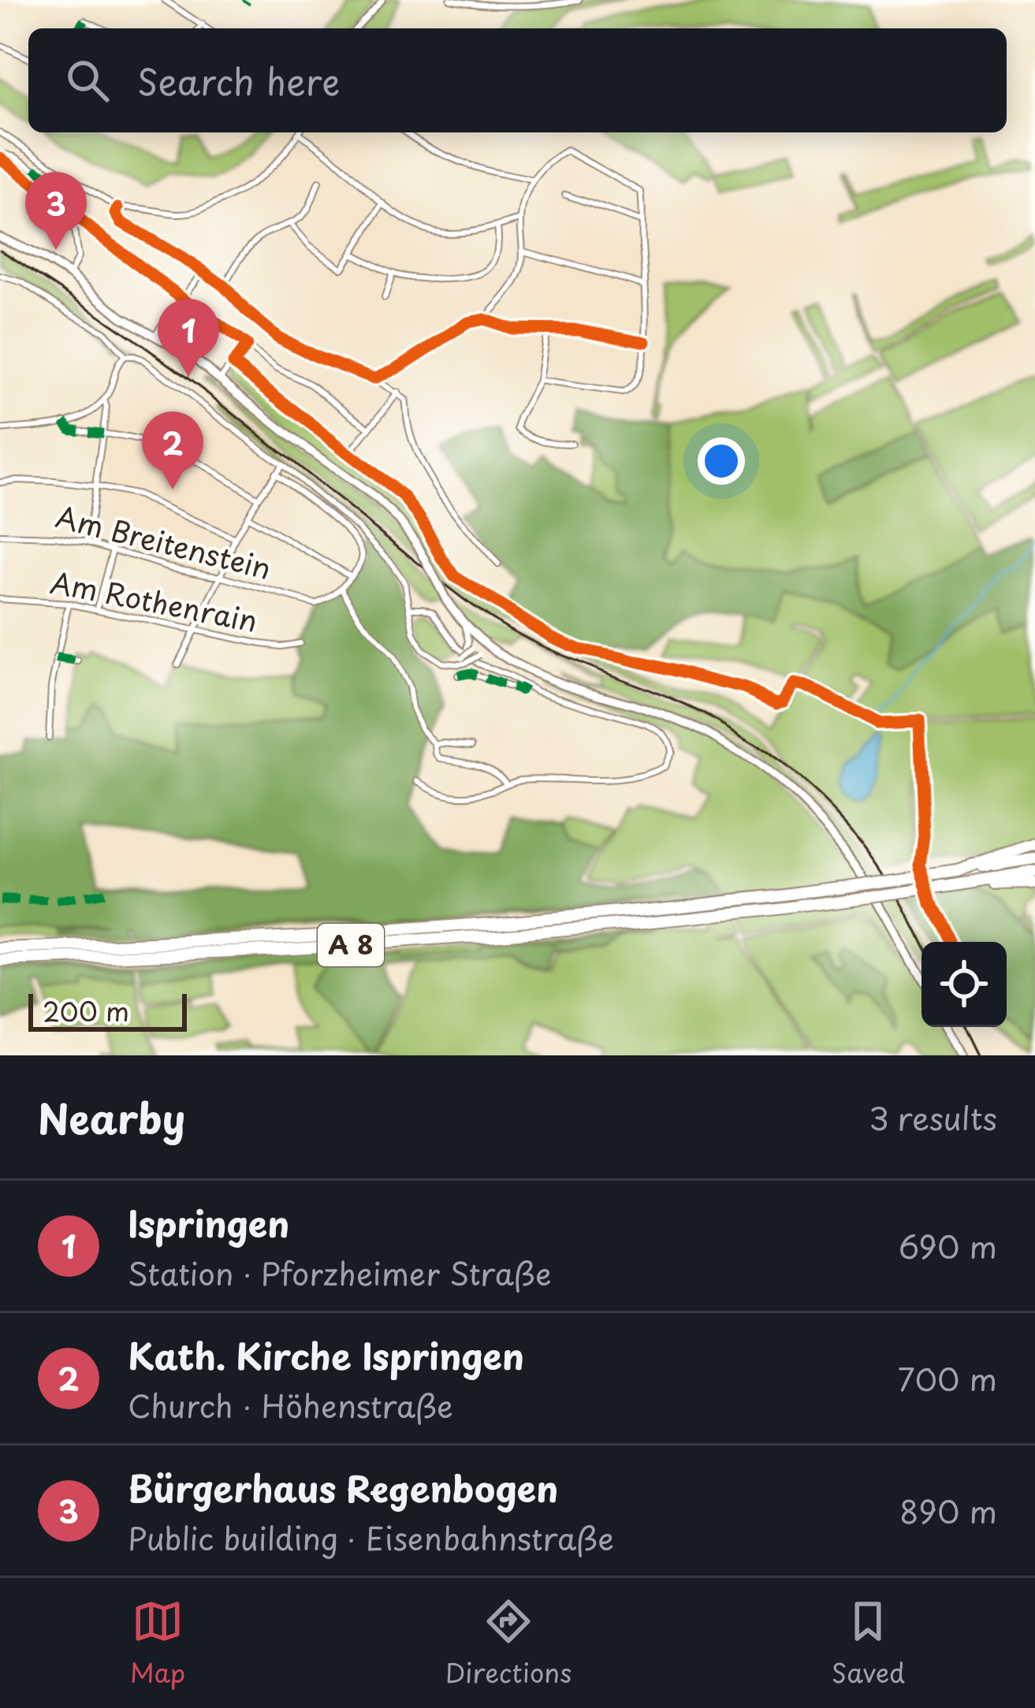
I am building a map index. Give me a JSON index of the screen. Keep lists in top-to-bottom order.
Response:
{
  "streets": {
    "highway": ["A 8"],
    "street": ["Am Breitenstein", "Am Rothenrain"]
  },
  "scale_bar": "200 m",
  "page": {
    "search": "Search here",
    "pins": ["3", "1", "2"],
    "scale": "200 m",
    "heading": ["Nearby", "3 results"],
    "list": [
      {
        "mark": "1",
        "name": "Ispringen",
        "note": "Station · Pforzheimer Straße",
        "value": "690 m"
      },
      {
        "mark": "2",
        "name": "Kath. Kirche Ispringen",
        "note": "Church · Höhenstraße",
        "value": "700 m"
      },
      {
        "mark": "3",
        "name": "Bürgerhaus Regenbogen",
        "note": "Public building · Eisenbahnstraße",
        "value": "890 m"
      }
    ],
    "nav": ["Map", "Directions", "Saved"]
  }
}
